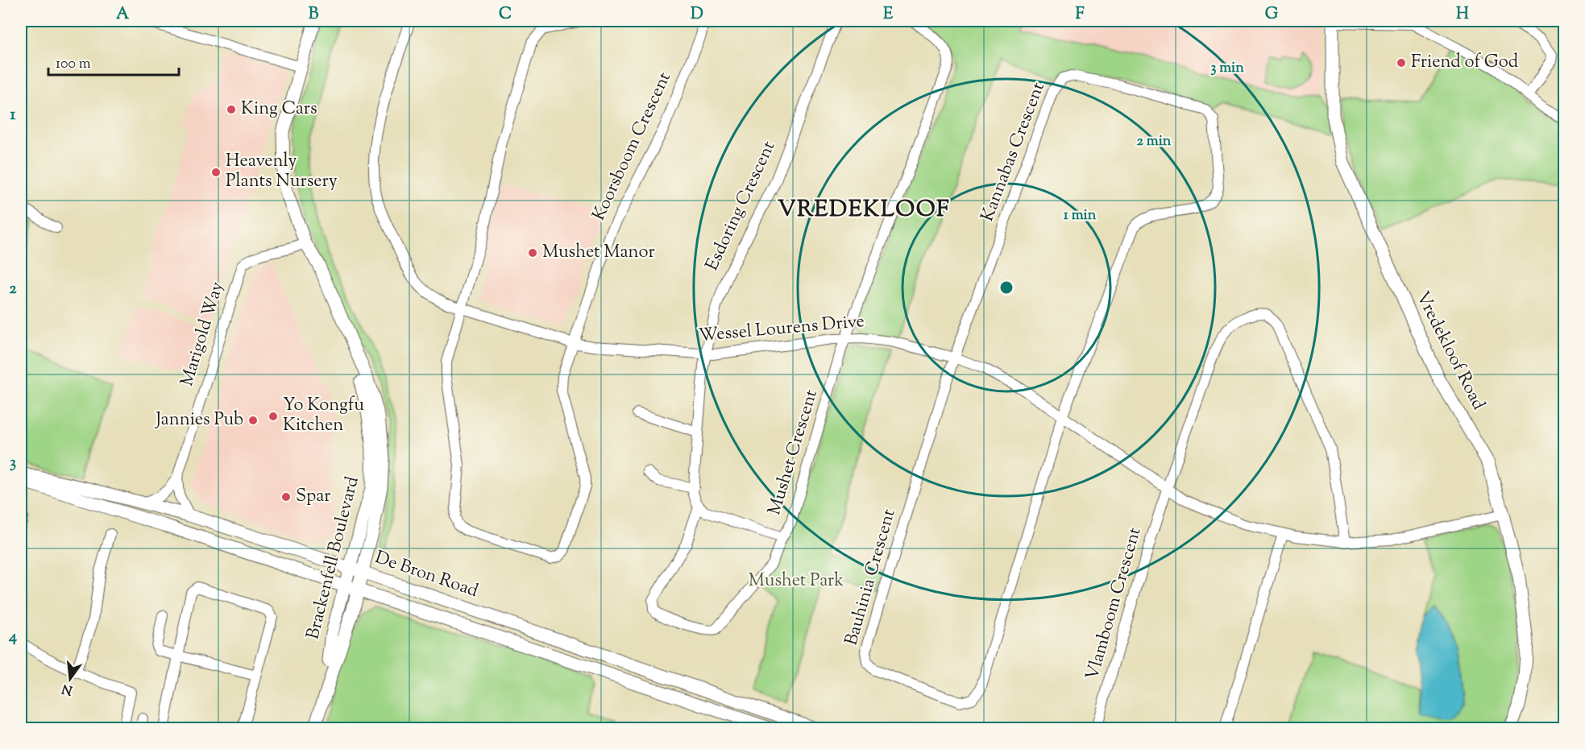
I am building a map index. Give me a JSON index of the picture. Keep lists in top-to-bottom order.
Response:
{
  "streets": {
    "street": [
      "Koorsboom Crescent",
      "Kannabas Crescent",
      "Esdoring Crescent",
      "Wessel Lourens Drive",
      "Marigold Way",
      "Vredekloof Road",
      "Mushet Crescent",
      "Brackenfell Boulevard",
      "De Bron Road",
      "Bauhinia Crescent",
      "Vlamboom Crescent"
    ]
  },
  "crossings": [
    ["Koorsboom Crescent", "Wessel Lourens Drive"],
    ["Kannabas Crescent", "Wessel Lourens Drive"],
    ["Kannabas Crescent", "Bauhinia Crescent"],
    ["Esdoring Crescent", "Wessel Lourens Drive"],
    ["Wessel Lourens Drive", "Vredekloof Road"],
    ["Wessel Lourens Drive", "Mushet Crescent"],
    ["Wessel Lourens Drive", "Bauhinia Crescent"],
    ["Wessel Lourens Drive", "Vlamboom Crescent"],
    ["Marigold Way", "Brackenfell Boulevard"],
    ["Marigold Way", "De Bron Road"],
    ["Brackenfell Boulevard", "De Bron Road"]
  ],
  "districts": ["VREDEKLOOF"],
  "parks": ["Mushet Park"],
  "places": [
    "Friend of God",
    "King Cars",
    "Heavenly Plants Nursery",
    "Mushet Manor",
    "Yo Kongfu Kitchen",
    "Jannies Pub",
    "Spar"
  ],
  "scale_bar": "100 m",
  "north": "bottom",
  "grid": {
    "columns": [
      "A",
      "B",
      "C",
      "D",
      "E",
      "F",
      "G",
      "H"
    ],
    "rows": [
      "1",
      "2",
      "3",
      "4"
    ]
  },
  "rings": ["3 min", "2 min", "1 min"]
}
